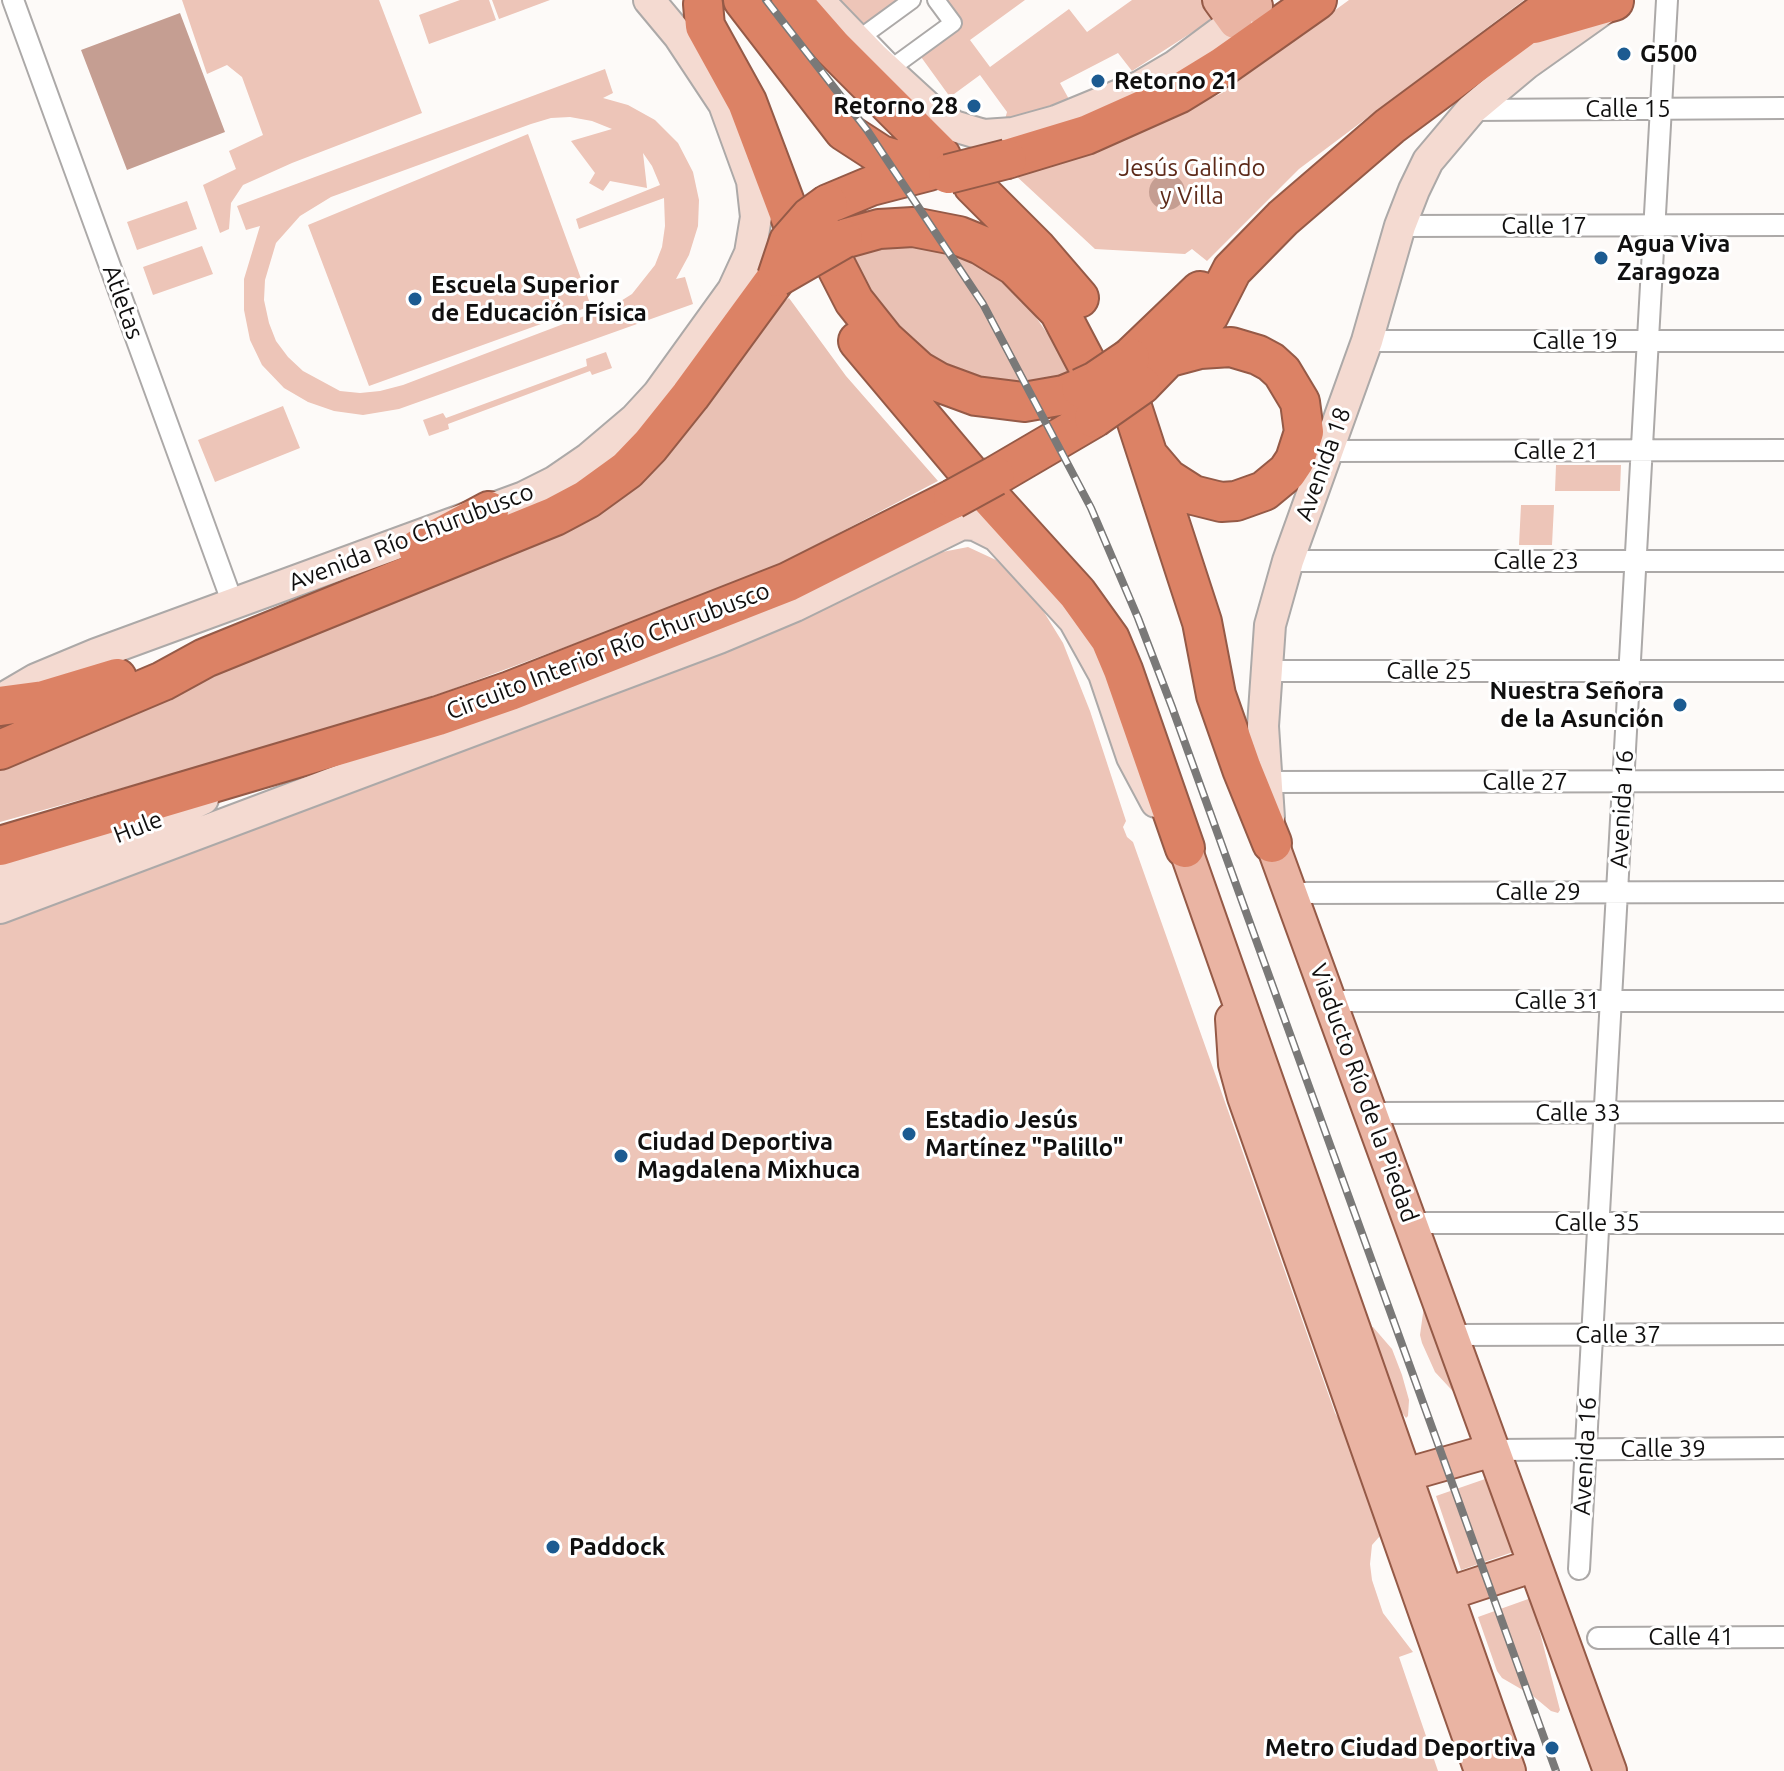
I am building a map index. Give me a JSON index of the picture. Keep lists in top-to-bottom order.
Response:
{
  "streets": {
    "highway": ["Circuito Interior Río Churubusco", "Viaducto Río de la Piedad"],
    "main road": ["Avenida 18", "Avenida Río Churubusco", "Hule"],
    "street": [
      "Calle 15",
      "Calle 17",
      "Atletas",
      "Calle 19",
      "Calle 21",
      "Calle 23",
      "Calle 25",
      "Calle 27",
      "Avenida 16",
      "Calle 29",
      "Calle 31",
      "Calle 33",
      "Calle 35",
      "Calle 37",
      "Calle 39",
      "Calle 41"
    ]
  },
  "crossings": [
    ["Calle 15", "Avenida 18"],
    ["Calle 15", "Avenida 16"],
    ["Calle 17", "Avenida 18"],
    ["Calle 17", "Avenida 16"],
    ["Atletas", "Avenida Río Churubusco"],
    ["Calle 19", "Avenida 18"],
    ["Calle 19", "Avenida 16"],
    ["Calle 21", "Avenida 18"],
    ["Calle 21", "Avenida 16"],
    ["Avenida 18", "Calle 23"],
    ["Avenida 18", "Calle 25"],
    ["Avenida 18", "Calle 27"],
    ["Avenida 18", "Viaducto Río de la Piedad"],
    ["Calle 23", "Avenida 16"],
    ["Circuito Interior Río Churubusco", "Hule"],
    ["Circuito Interior Río Churubusco", "Viaducto Río de la Piedad"],
    ["Calle 25", "Avenida 16"],
    ["Calle 27", "Avenida 16"],
    ["Avenida 16", "Calle 29"],
    ["Avenida 16", "Calle 31"],
    ["Avenida 16", "Calle 33"],
    ["Avenida 16", "Calle 35"],
    ["Avenida 16", "Calle 37"],
    ["Avenida 16", "Calle 39"],
    ["Calle 29", "Viaducto Río de la Piedad"],
    ["Calle 31", "Viaducto Río de la Piedad"],
    ["Viaducto Río de la Piedad", "Calle 33"],
    ["Viaducto Río de la Piedad", "Calle 35"],
    ["Viaducto Río de la Piedad", "Calle 37"],
    ["Viaducto Río de la Piedad", "Calle 39"]
  ],
  "parks": ["Jesús Galindo y Villa"],
  "places": [
    "G500",
    "Retorno 21",
    "Retorno 28",
    "Agua Viva Zaragoza",
    "Escuela Superior de Educación Física",
    "Nuestra Señora de la Asunción",
    "Estadio Jesús Martínez \"Palillo\"",
    "Ciudad Deportiva Magdalena Mixhuca",
    "Paddock",
    "Metro Ciudad Deportiva"
  ]
}
